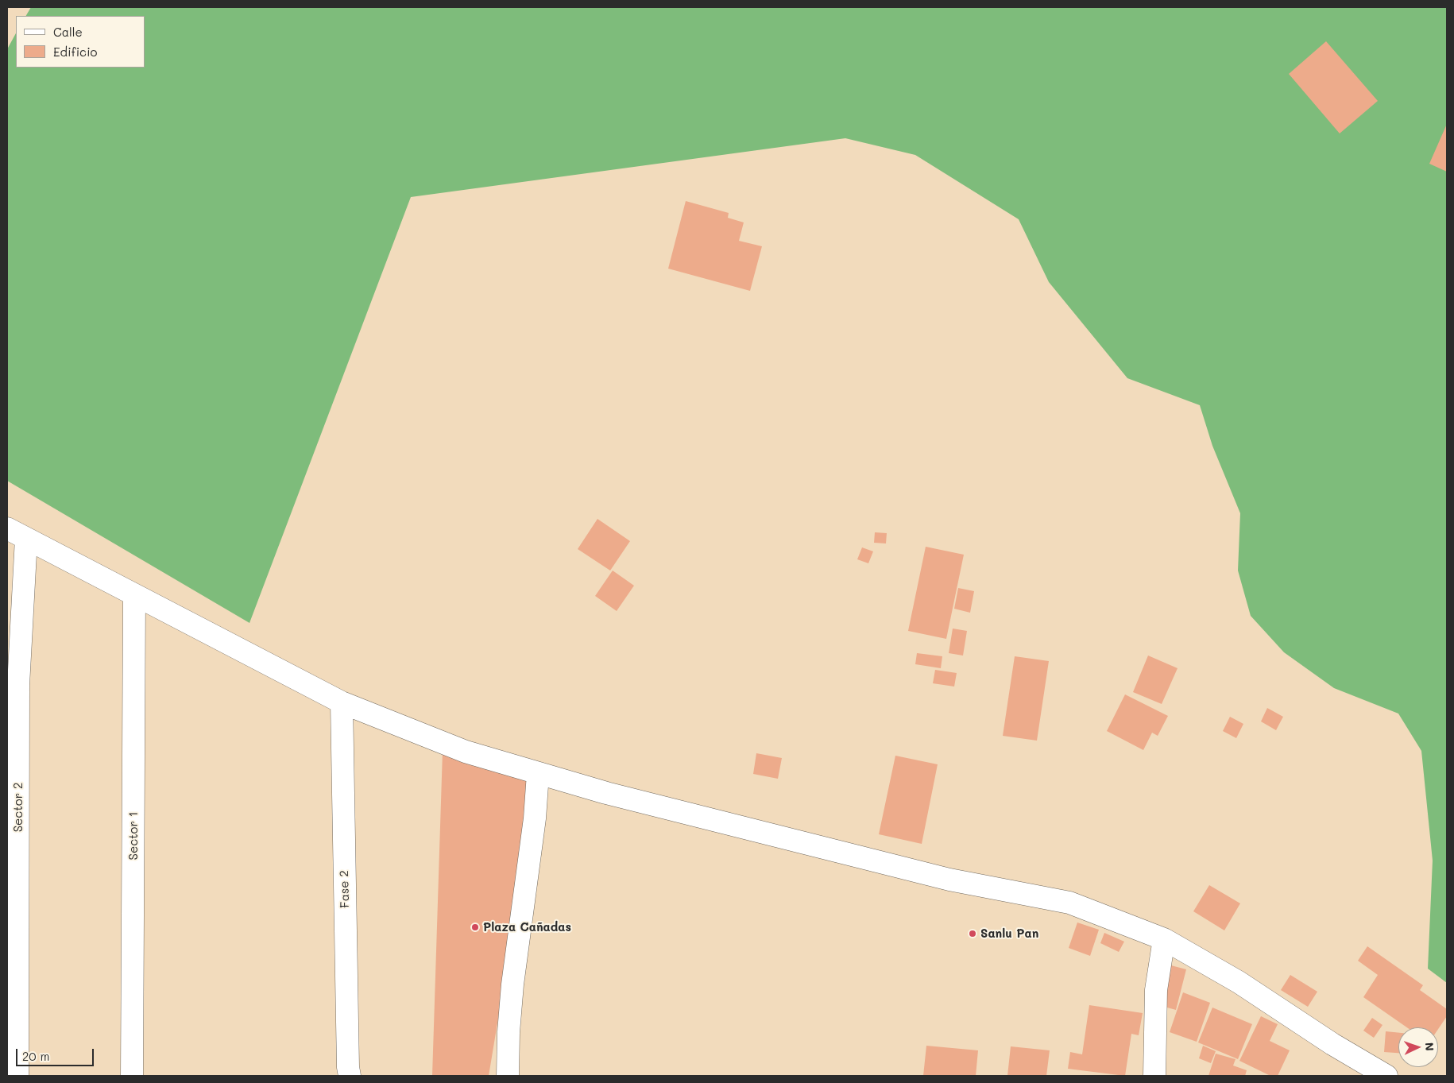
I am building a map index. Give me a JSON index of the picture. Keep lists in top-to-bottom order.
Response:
{
  "streets": {
    "street": ["Sector 2", "Sector 1", "Fase 2"]
  },
  "places": ["Plaza Cañadas", "Sanlu Pan"],
  "legend": ["Calle", "Edificio"],
  "scale_bar": "20 m",
  "north": "right"
}
